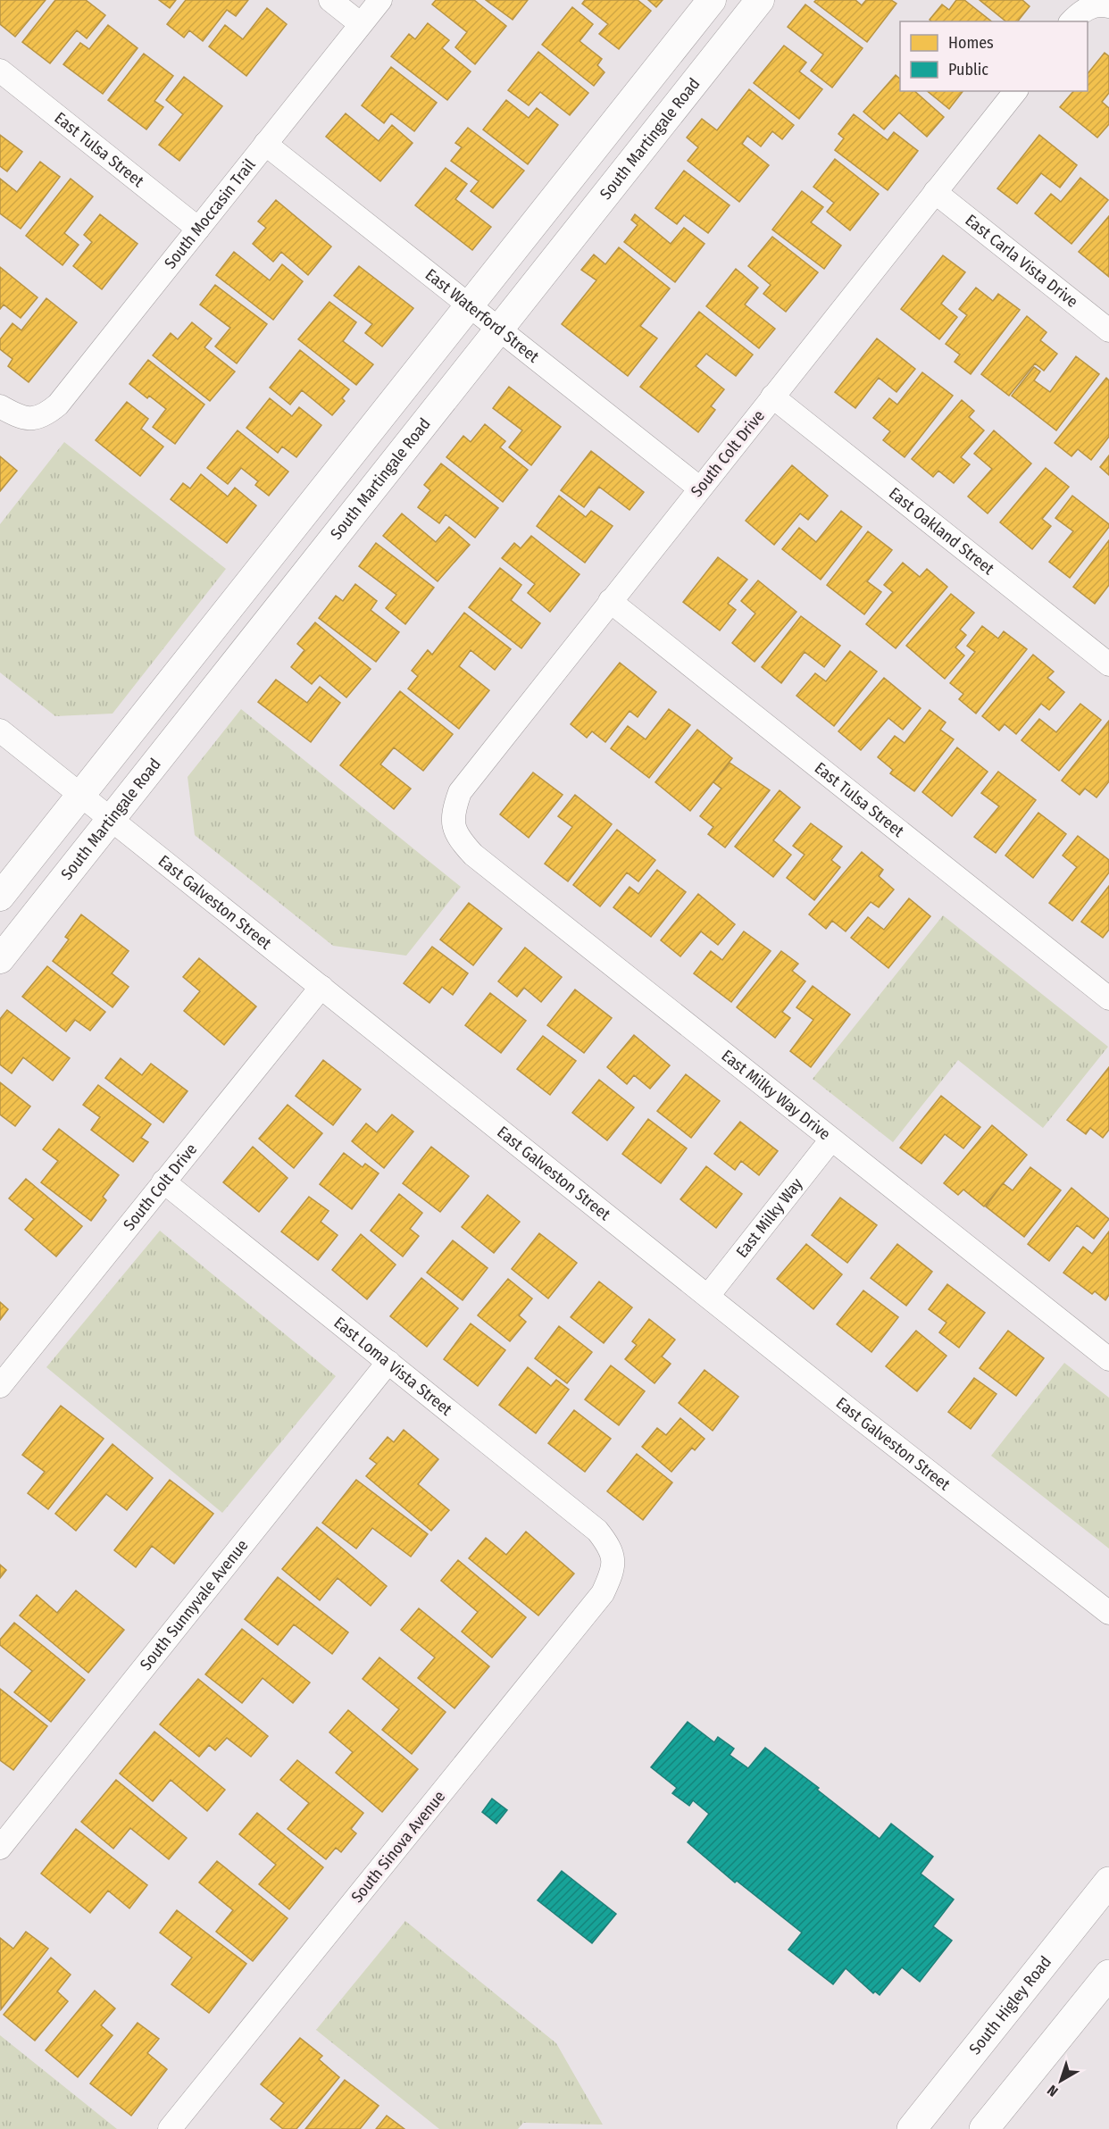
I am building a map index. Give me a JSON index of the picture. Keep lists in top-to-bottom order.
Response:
{
  "streets": {
    "main road": ["South Higley Road"],
    "street": [
      "South Martingale Road",
      "East Tulsa Street",
      "South Moccasin Trail",
      "East Carla Vista Drive",
      "East Waterford Street",
      "South Colt Drive",
      "East Oakland Street",
      "East Galveston Street",
      "East Milky Way Drive",
      "East Milky Way",
      "East Loma Vista Street",
      "South Sunnyvale Avenue",
      "South Sinova Avenue"
    ]
  },
  "crossings": [
    ["South Martingale Road", "East Waterford Street"],
    ["South Martingale Road", "East Galveston Street"],
    ["East Tulsa Street", "South Moccasin Trail"],
    ["East Tulsa Street", "South Colt Drive"],
    ["South Moccasin Trail", "East Waterford Street"],
    ["East Carla Vista Drive", "South Colt Drive"],
    ["East Waterford Street", "South Colt Drive"],
    ["South Colt Drive", "East Oakland Street"],
    ["South Colt Drive", "East Galveston Street"],
    ["South Colt Drive", "East Milky Way Drive"],
    ["South Colt Drive", "East Loma Vista Street"],
    ["East Galveston Street", "East Milky Way"],
    ["East Milky Way Drive", "East Milky Way"],
    ["East Loma Vista Street", "South Sunnyvale Avenue"],
    ["East Loma Vista Street", "South Sinova Avenue"]
  ],
  "legend": ["Homes", "Public"],
  "north": "bottom left"
}
